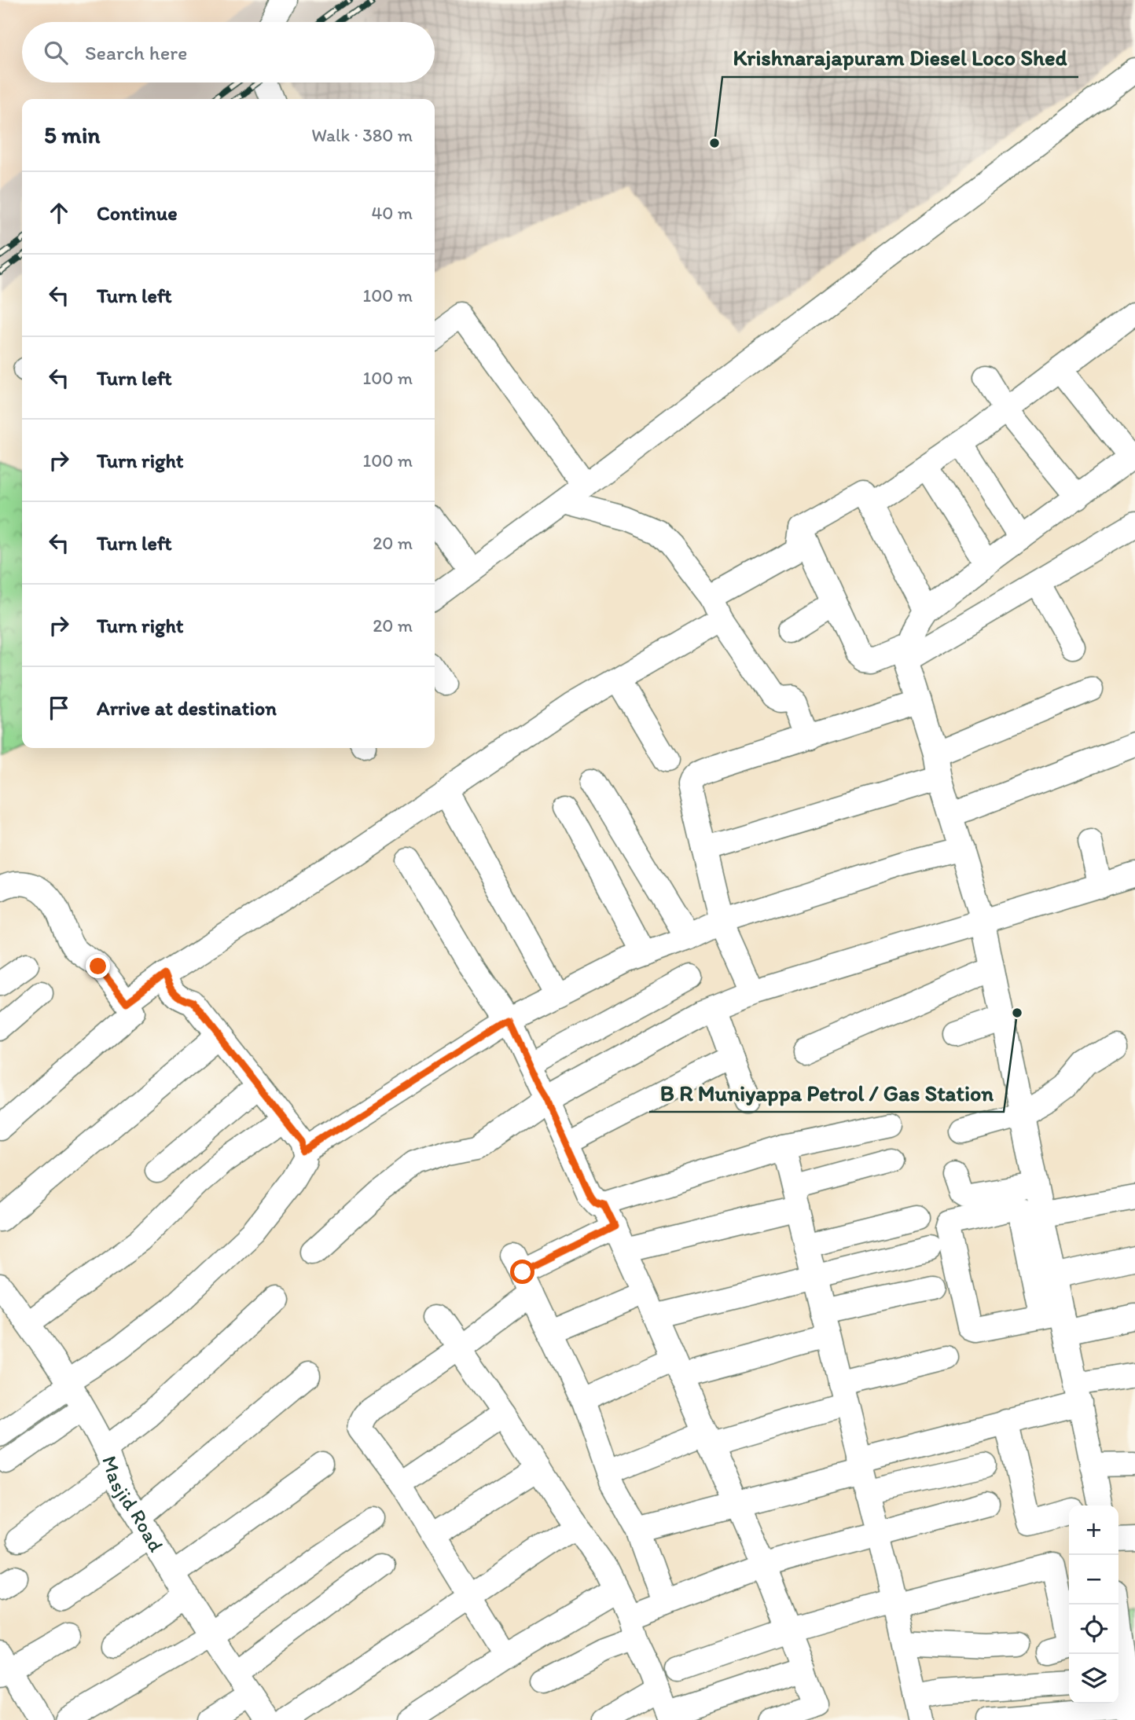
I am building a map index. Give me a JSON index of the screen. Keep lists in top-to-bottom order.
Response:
{
  "streets": {
    "street": ["Masjid Road"]
  },
  "places": ["Krishnarajapuram Diesel Loco Shed", "B R Muniyappa Petrol / Gas Station"],
  "page": {
    "search": "Search here",
    "heading": ["5 min", "Walk · 380 m"],
    "list": [
      ["Continue", "40 m"],
      ["Turn left", "100 m"],
      ["Turn left", "100 m"],
      ["Turn right", "100 m"],
      ["Turn left", "20 m"],
      ["Turn right", "20 m"],
      "Arrive at destination"
    ],
    "map_buttons": ["+", "−"]
  }
}
